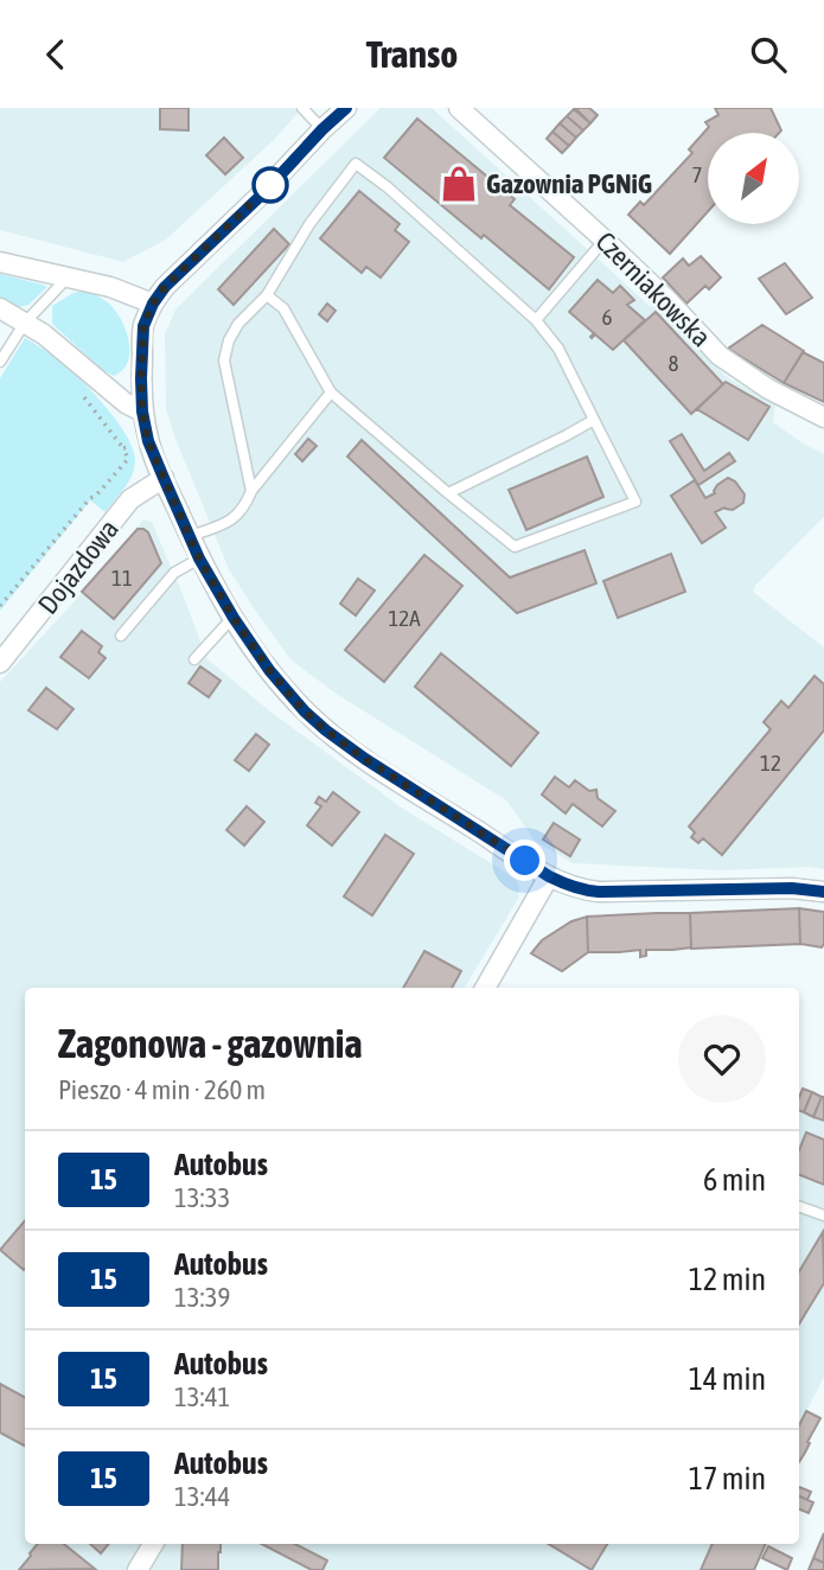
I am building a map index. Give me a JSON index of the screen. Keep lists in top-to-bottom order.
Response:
{
  "streets": {
    "street": ["Czerniakowska", "Dojazdowa"]
  },
  "places": {
    "shop": ["Gazownia PGNiG"]
  },
  "lines": ["bus line 15"],
  "house_numbers": [
    "7",
    "6",
    "8",
    "11",
    "12A",
    "12"
  ],
  "north": "top right",
  "page": {
    "header": "Transo",
    "heading": ["Zagonowa - gazownia", "Pieszo · 4 min · 260 m"],
    "list": [
      {
        "mark": "15",
        "name": "Autobus",
        "note": "13:33",
        "value": "6 min"
      },
      {
        "mark": "15",
        "name": "Autobus",
        "note": "13:39",
        "value": "12 min"
      },
      {
        "mark": "15",
        "name": "Autobus",
        "note": "13:41",
        "value": "14 min"
      },
      {
        "mark": "15",
        "name": "Autobus",
        "note": "13:44",
        "value": "17 min"
      }
    ]
  }
}
